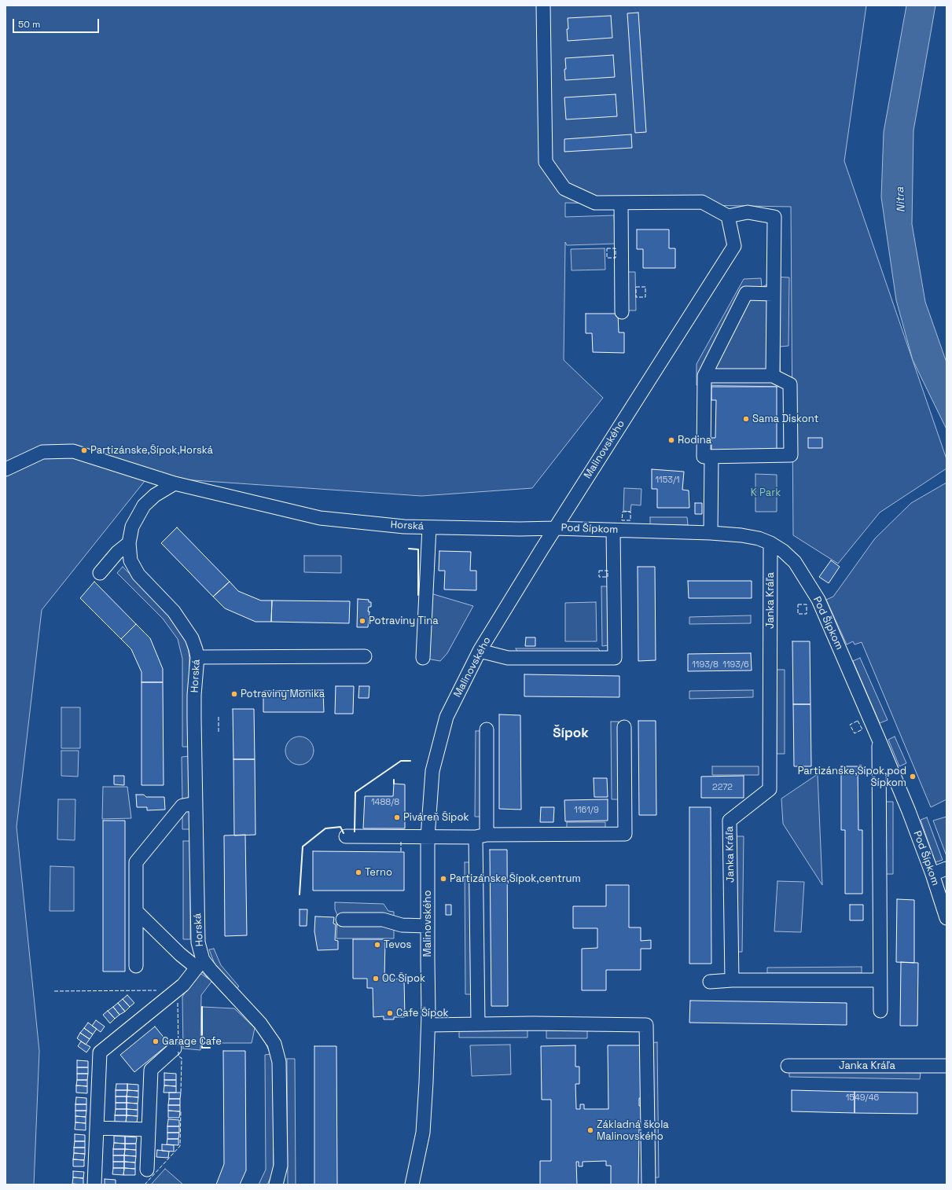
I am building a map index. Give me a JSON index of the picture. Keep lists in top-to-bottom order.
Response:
{
  "streets": {
    "street": [
      "Malinovského",
      "Horská",
      "Pod Šípkom",
      "Janka Kráľa"
    ]
  },
  "crossings": [
    ["Malinovského", "Horská"],
    ["Malinovského", "Pod Šípkom"],
    ["Horská", "Pod Šípkom"],
    ["Pod Šípkom", "Janka Kráľa"]
  ],
  "districts": ["Šípok"],
  "water": ["Nitra"],
  "parks": ["K Park"],
  "places": [
    "Sama Diskont",
    "Rodina",
    "Partizánske,Šípok,Horská",
    "Potraviny Tina",
    "Potraviny Monika",
    "Partizánske,Šípok,pod Šípkom",
    "Piváreň Šípok",
    "Terno",
    "Partizánske,Šípok,centrum",
    "Tevos",
    "OC Šípok",
    "Cafe Šípok",
    "Garage Cafe",
    "Základná škola Malinovského"
  ],
  "house_numbers": [
    "1153/1",
    "1193/8",
    "1193/6",
    "2272",
    "1488/8",
    "1161/9",
    "1549/46"
  ],
  "scale_bar": "50 m"
}
